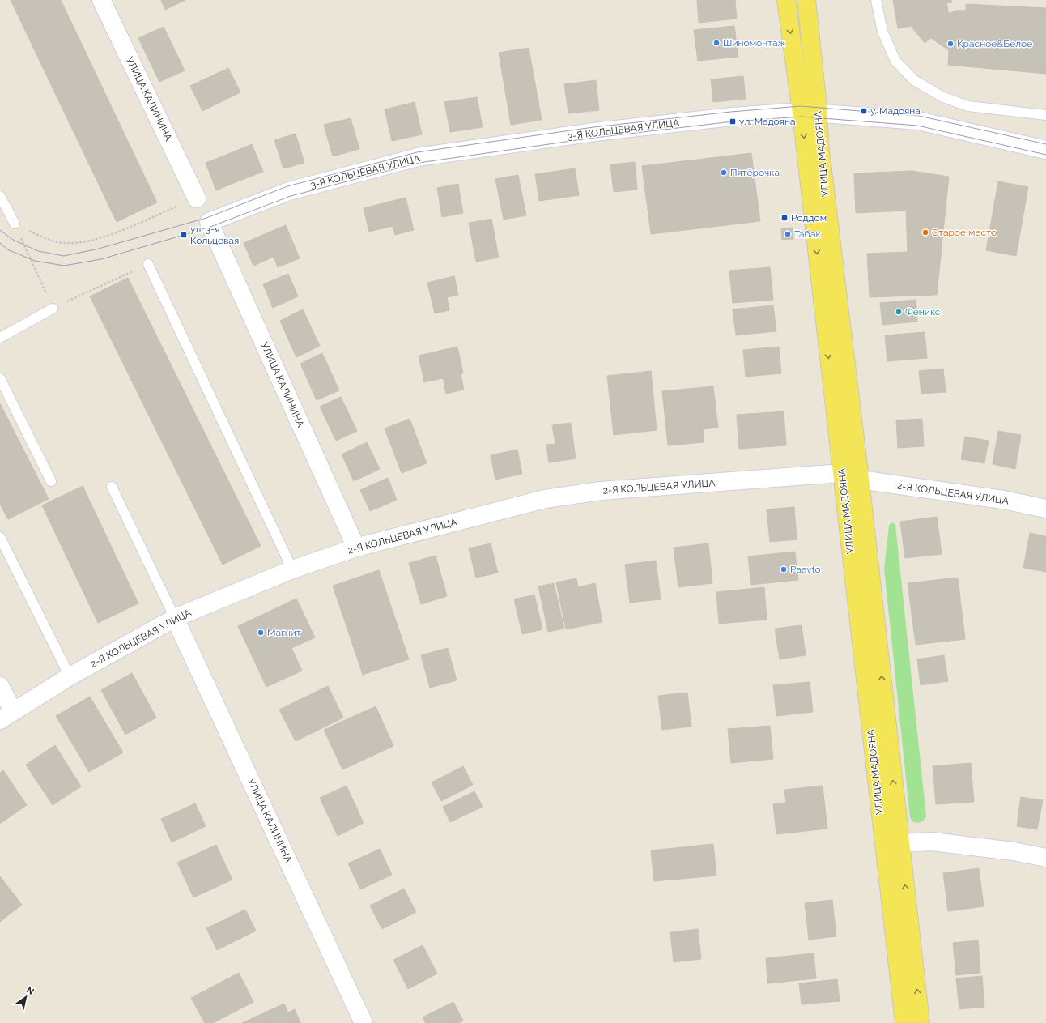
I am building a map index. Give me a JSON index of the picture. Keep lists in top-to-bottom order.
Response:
{
  "streets": {
    "main road": ["УЛИЦА МАДОЯНА"],
    "street": ["УЛИЦА КАЛИНИНА", "3-Я КОЛЬЦЕВАЯ УЛИЦА", "2-Я КОЛЬЦЕВАЯ УЛИЦА"]
  },
  "crossings": [
    ["УЛИЦА КАЛИНИНА", "3-Я КОЛЬЦЕВАЯ УЛИЦА"],
    ["УЛИЦА КАЛИНИНА", "2-Я КОЛЬЦЕВАЯ УЛИЦА"],
    ["3-Я КОЛЬЦЕВАЯ УЛИЦА", "УЛИЦА МАДОЯНА"],
    ["УЛИЦА МАДОЯНА", "2-Я КОЛЬЦЕВАЯ УЛИЦА"]
  ],
  "places": {
    "other": [
      "Шиномонтаж",
      "Красное&Белое",
      "Пятёрочка",
      "Старое место",
      "Табак",
      "Феникс",
      "Paavto",
      "Магнит"
    ],
    "transit": [
      "у. Мадояна",
      "ул. Мадояна",
      "Роддом",
      "ул. 3-я Кольцевая"
    ]
  },
  "north": "top right"
}
